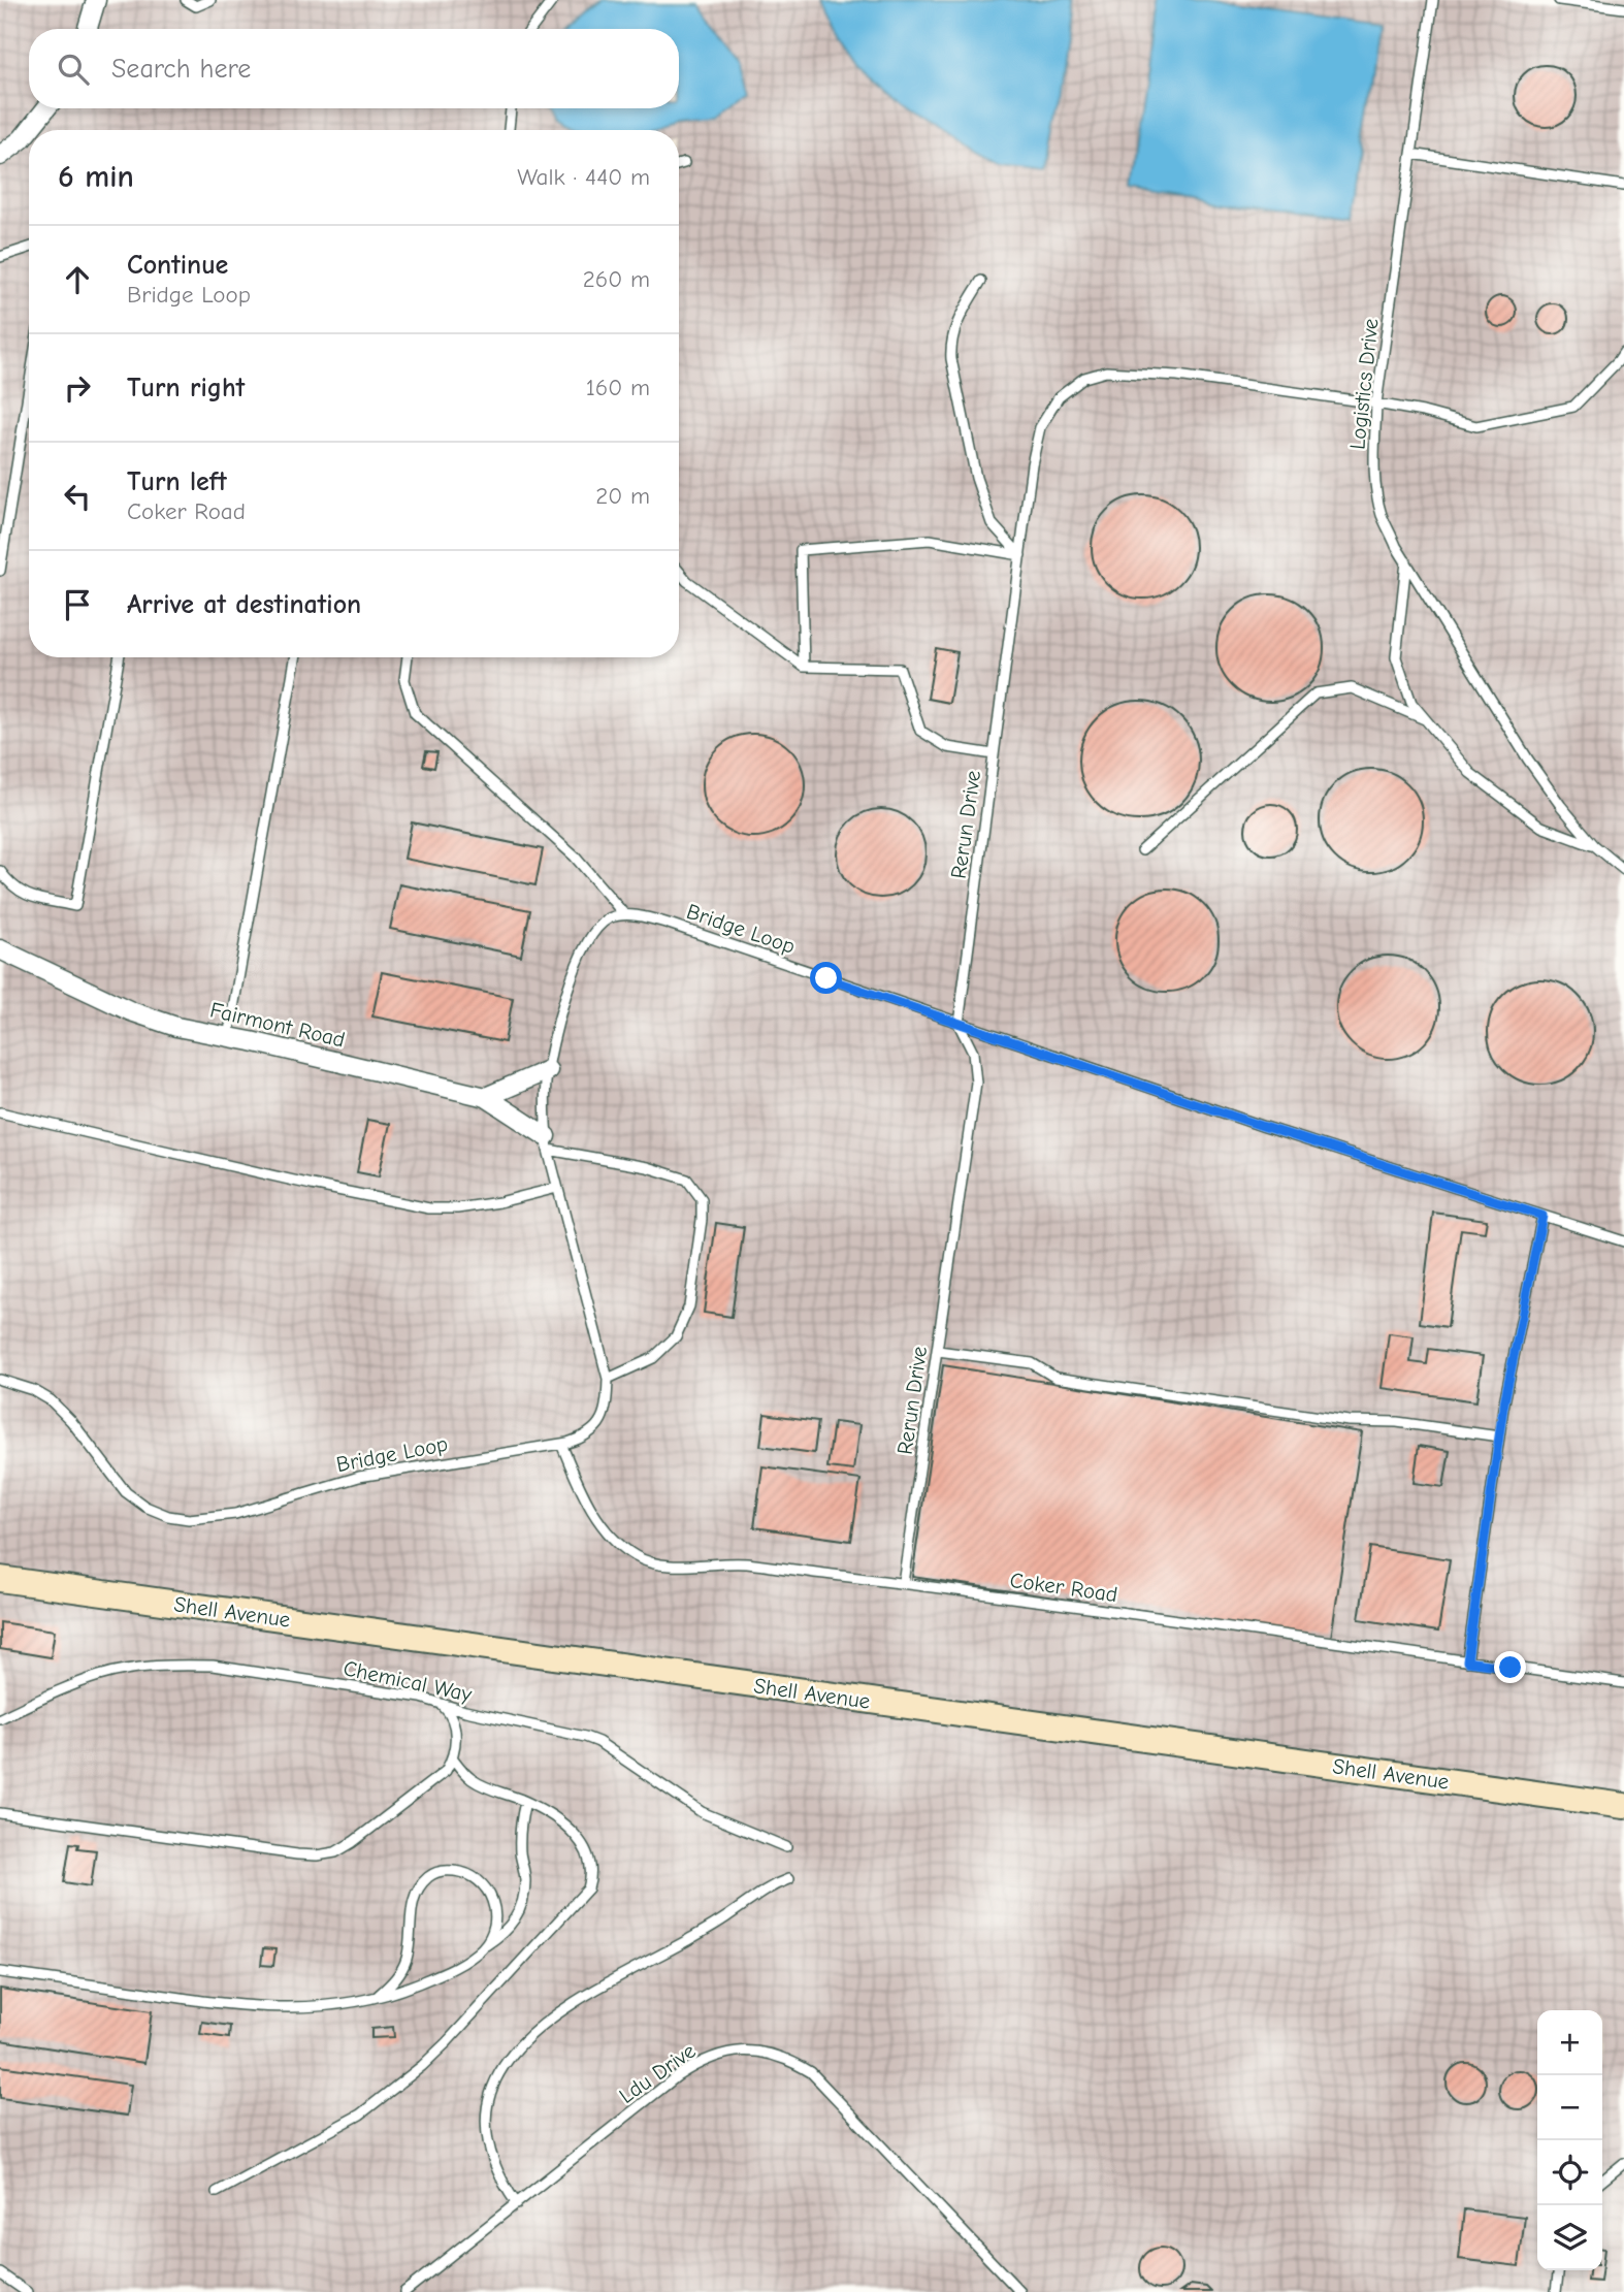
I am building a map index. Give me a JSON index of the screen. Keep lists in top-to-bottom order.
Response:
{
  "streets": {
    "street": ["Fairmont Road", "Shell Avenue"],
    "lane": [
      "Logistics Drive",
      "Rerun Drive",
      "Bridge Loop",
      "Coker Road",
      "Chemical Way",
      "Ldu Drive"
    ]
  },
  "crossings": [
    ["Logistics Drive", "Rerun Drive"],
    ["Rerun Drive", "Bridge Loop"],
    ["Rerun Drive", "Coker Road"],
    ["Bridge Loop", "Fairmont Road"],
    ["Bridge Loop", "Coker Road"]
  ],
  "page": {
    "search": "Search here",
    "heading": ["6 min", "Walk · 440 m"],
    "list": [
      ["Continue", "Bridge Loop", "260 m"],
      ["Turn right", "160 m"],
      ["Turn left", "Coker Road", "20 m"],
      "Arrive at destination"
    ],
    "map_buttons": ["+", "−"]
  }
}
